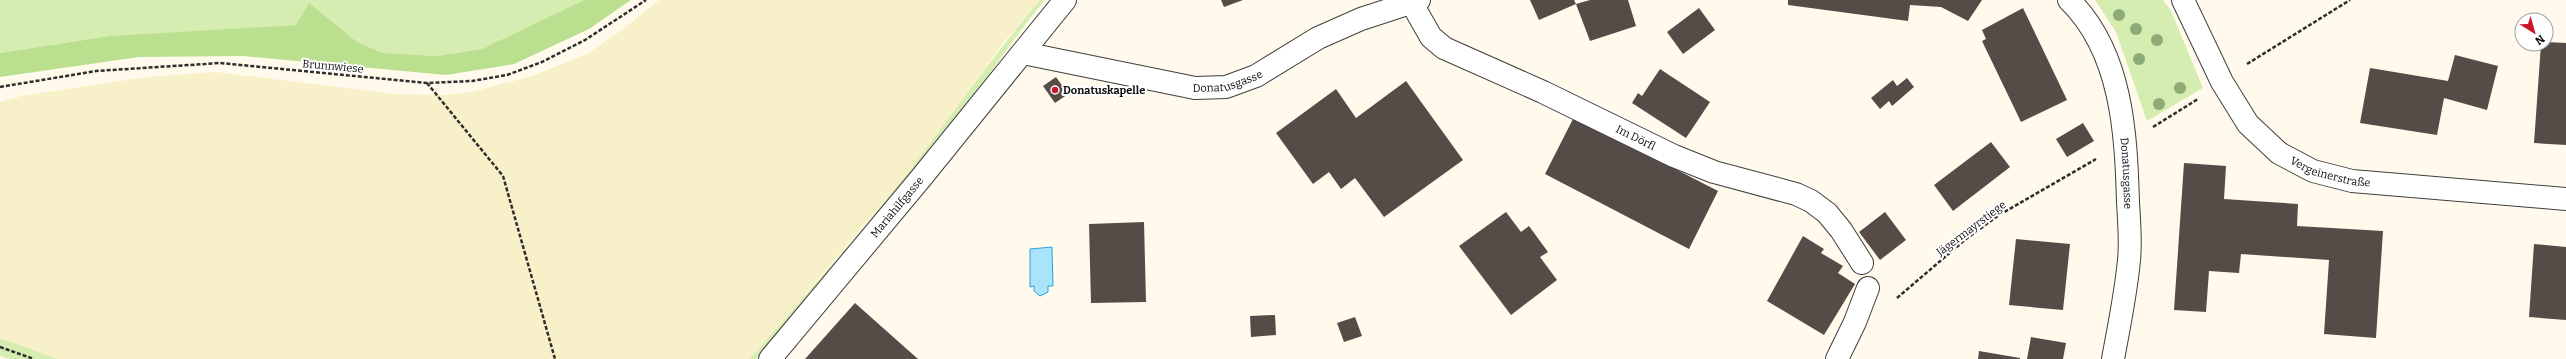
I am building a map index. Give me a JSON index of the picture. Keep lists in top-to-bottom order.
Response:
{
  "streets": {
    "street": [
      "Donatusgasse",
      "Im Dörfl",
      "Vergeinerstraße",
      "Mariahilfgasse"
    ],
    "path": ["Brunnwiese", "Jägermayrstiege"]
  },
  "crossings": [
    ["Donatusgasse", "Im Dörfl"],
    ["Donatusgasse", "Mariahilfgasse"]
  ],
  "places": ["Donatuskapelle"],
  "north": "bottom right"
}
